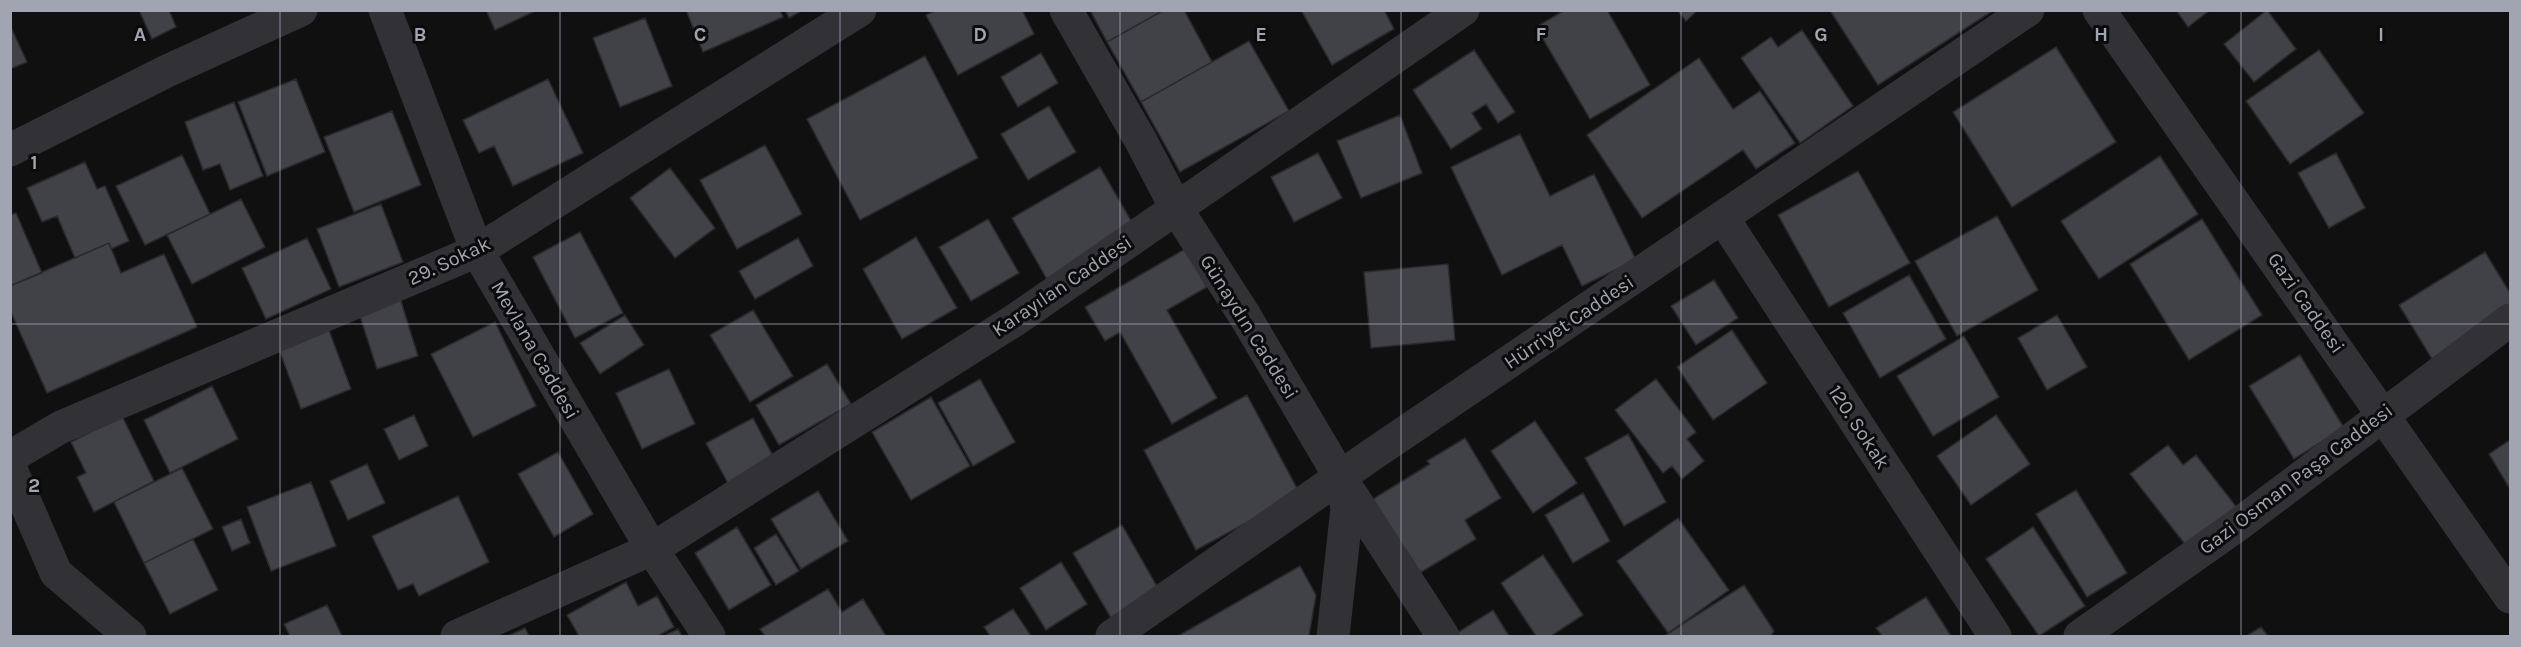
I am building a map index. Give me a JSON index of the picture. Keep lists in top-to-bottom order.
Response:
{
  "streets": {
    "street": [
      "29. Sokak",
      "Karayılan Caddesi",
      "Gazi Caddesi",
      "Hürriyet Caddesi",
      "Günaydın Caddesi",
      "Mevlana Caddesi",
      "120. Sokak",
      "Gazi Osman Paşa Caddesi"
    ]
  },
  "crossings": [
    ["29. Sokak", "Mevlana Caddesi"],
    ["Karayılan Caddesi", "Günaydın Caddesi"],
    ["Karayılan Caddesi", "Mevlana Caddesi"],
    ["Gazi Caddesi", "Gazi Osman Paşa Caddesi"],
    ["Hürriyet Caddesi", "Günaydın Caddesi"],
    ["Hürriyet Caddesi", "120. Sokak"]
  ],
  "grid": {
    "columns": [
      "A",
      "B",
      "C",
      "D",
      "E",
      "F",
      "G",
      "H",
      "I"
    ],
    "rows": ["1", "2"]
  }
}
